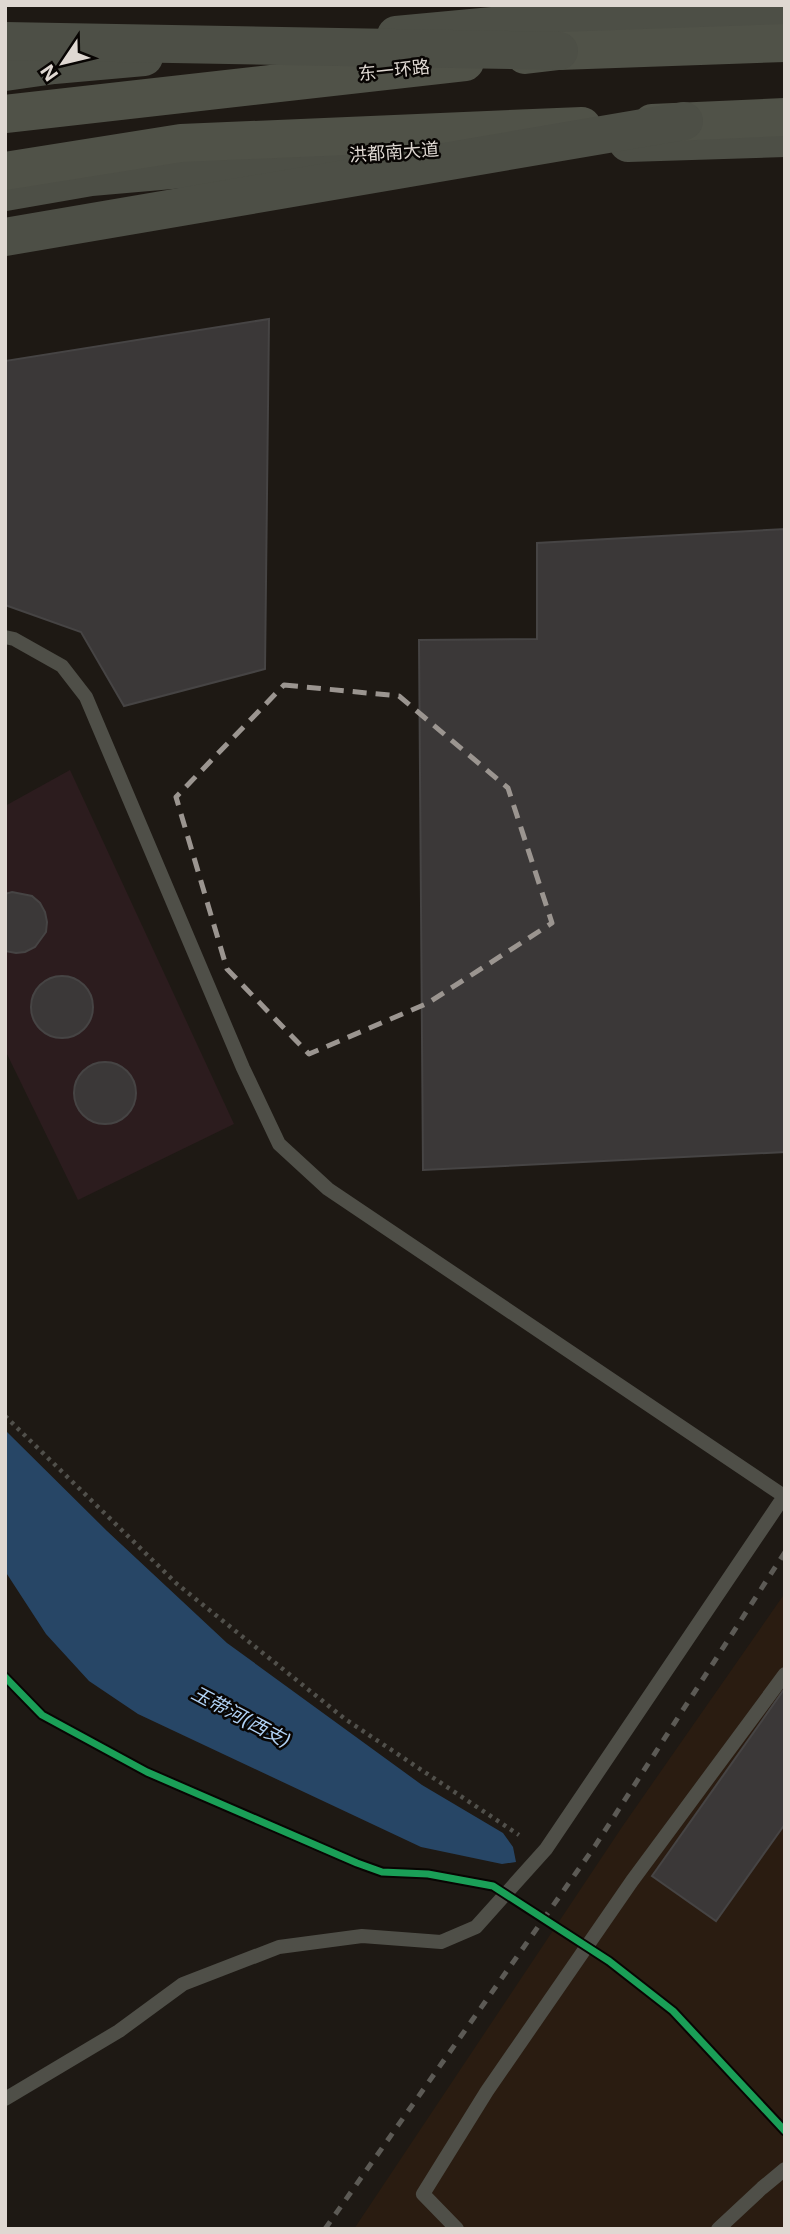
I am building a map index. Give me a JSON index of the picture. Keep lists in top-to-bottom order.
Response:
{
  "streets": {
    "highway": ["东一环路"],
    "main road": ["洪都南大道"]
  },
  "water": ["玉带河(西支)"],
  "north": "bottom left"
}
